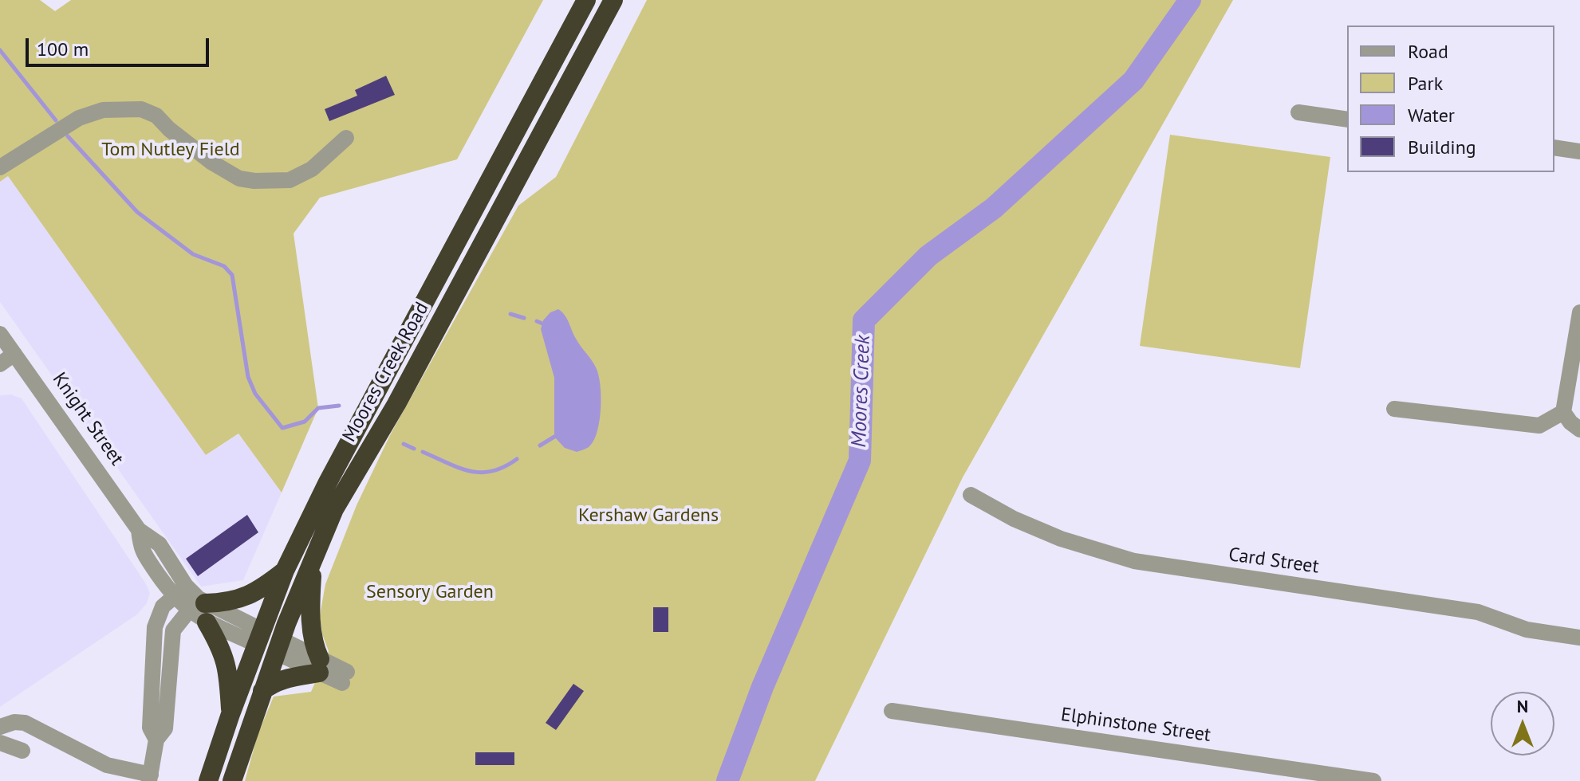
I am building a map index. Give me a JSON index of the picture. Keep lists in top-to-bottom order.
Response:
{
  "streets": {
    "highway": ["Moores Creek Road", "Knight Street"],
    "street": ["Card Street", "Elphinstone Street"]
  },
  "crossings": [
    ["Moores Creek Road", "Knight Street"]
  ],
  "water": ["Moores Creek"],
  "parks": ["Tom Nutley Field", "Kershaw Gardens", "Sensory Garden"],
  "legend": [
    "Road",
    "Park",
    "Water",
    "Building"
  ],
  "scale_bar": "100 m",
  "north": "top"
}
